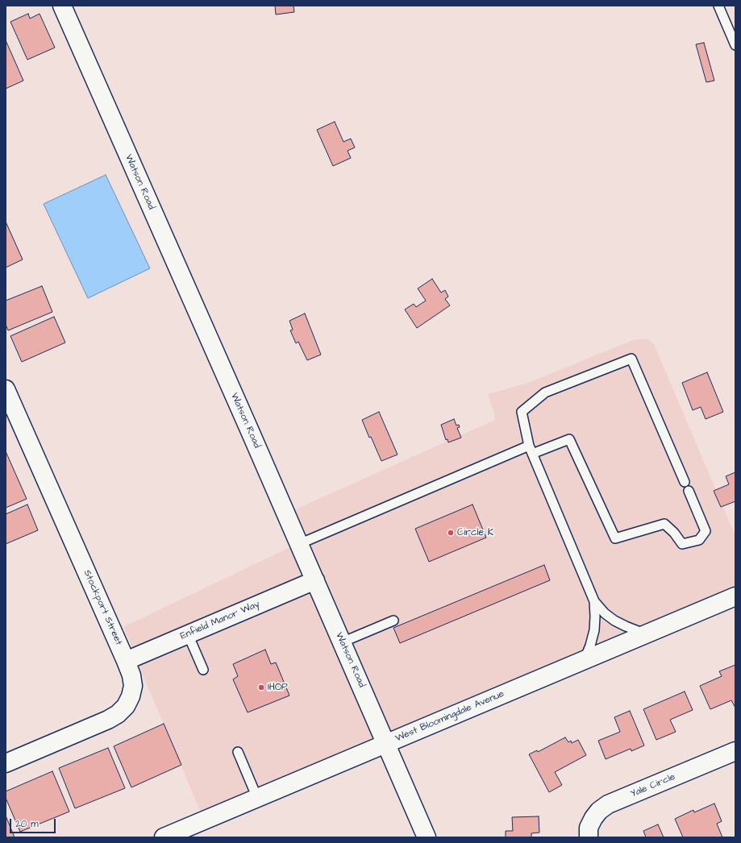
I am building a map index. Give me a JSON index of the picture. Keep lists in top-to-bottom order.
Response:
{
  "streets": {
    "street": [
      "Watson Road",
      "Stockport Street",
      "Enfield Manor Way",
      "West Bloomingdale Avenue",
      "Yale Circle"
    ]
  },
  "crossings": [
    ["Watson Road", "Enfield Manor Way"],
    ["Watson Road", "West Bloomingdale Avenue"],
    ["Stockport Street", "Enfield Manor Way"]
  ],
  "places": ["Circle K", "IHOP"],
  "scale_bar": "20 m"
}
